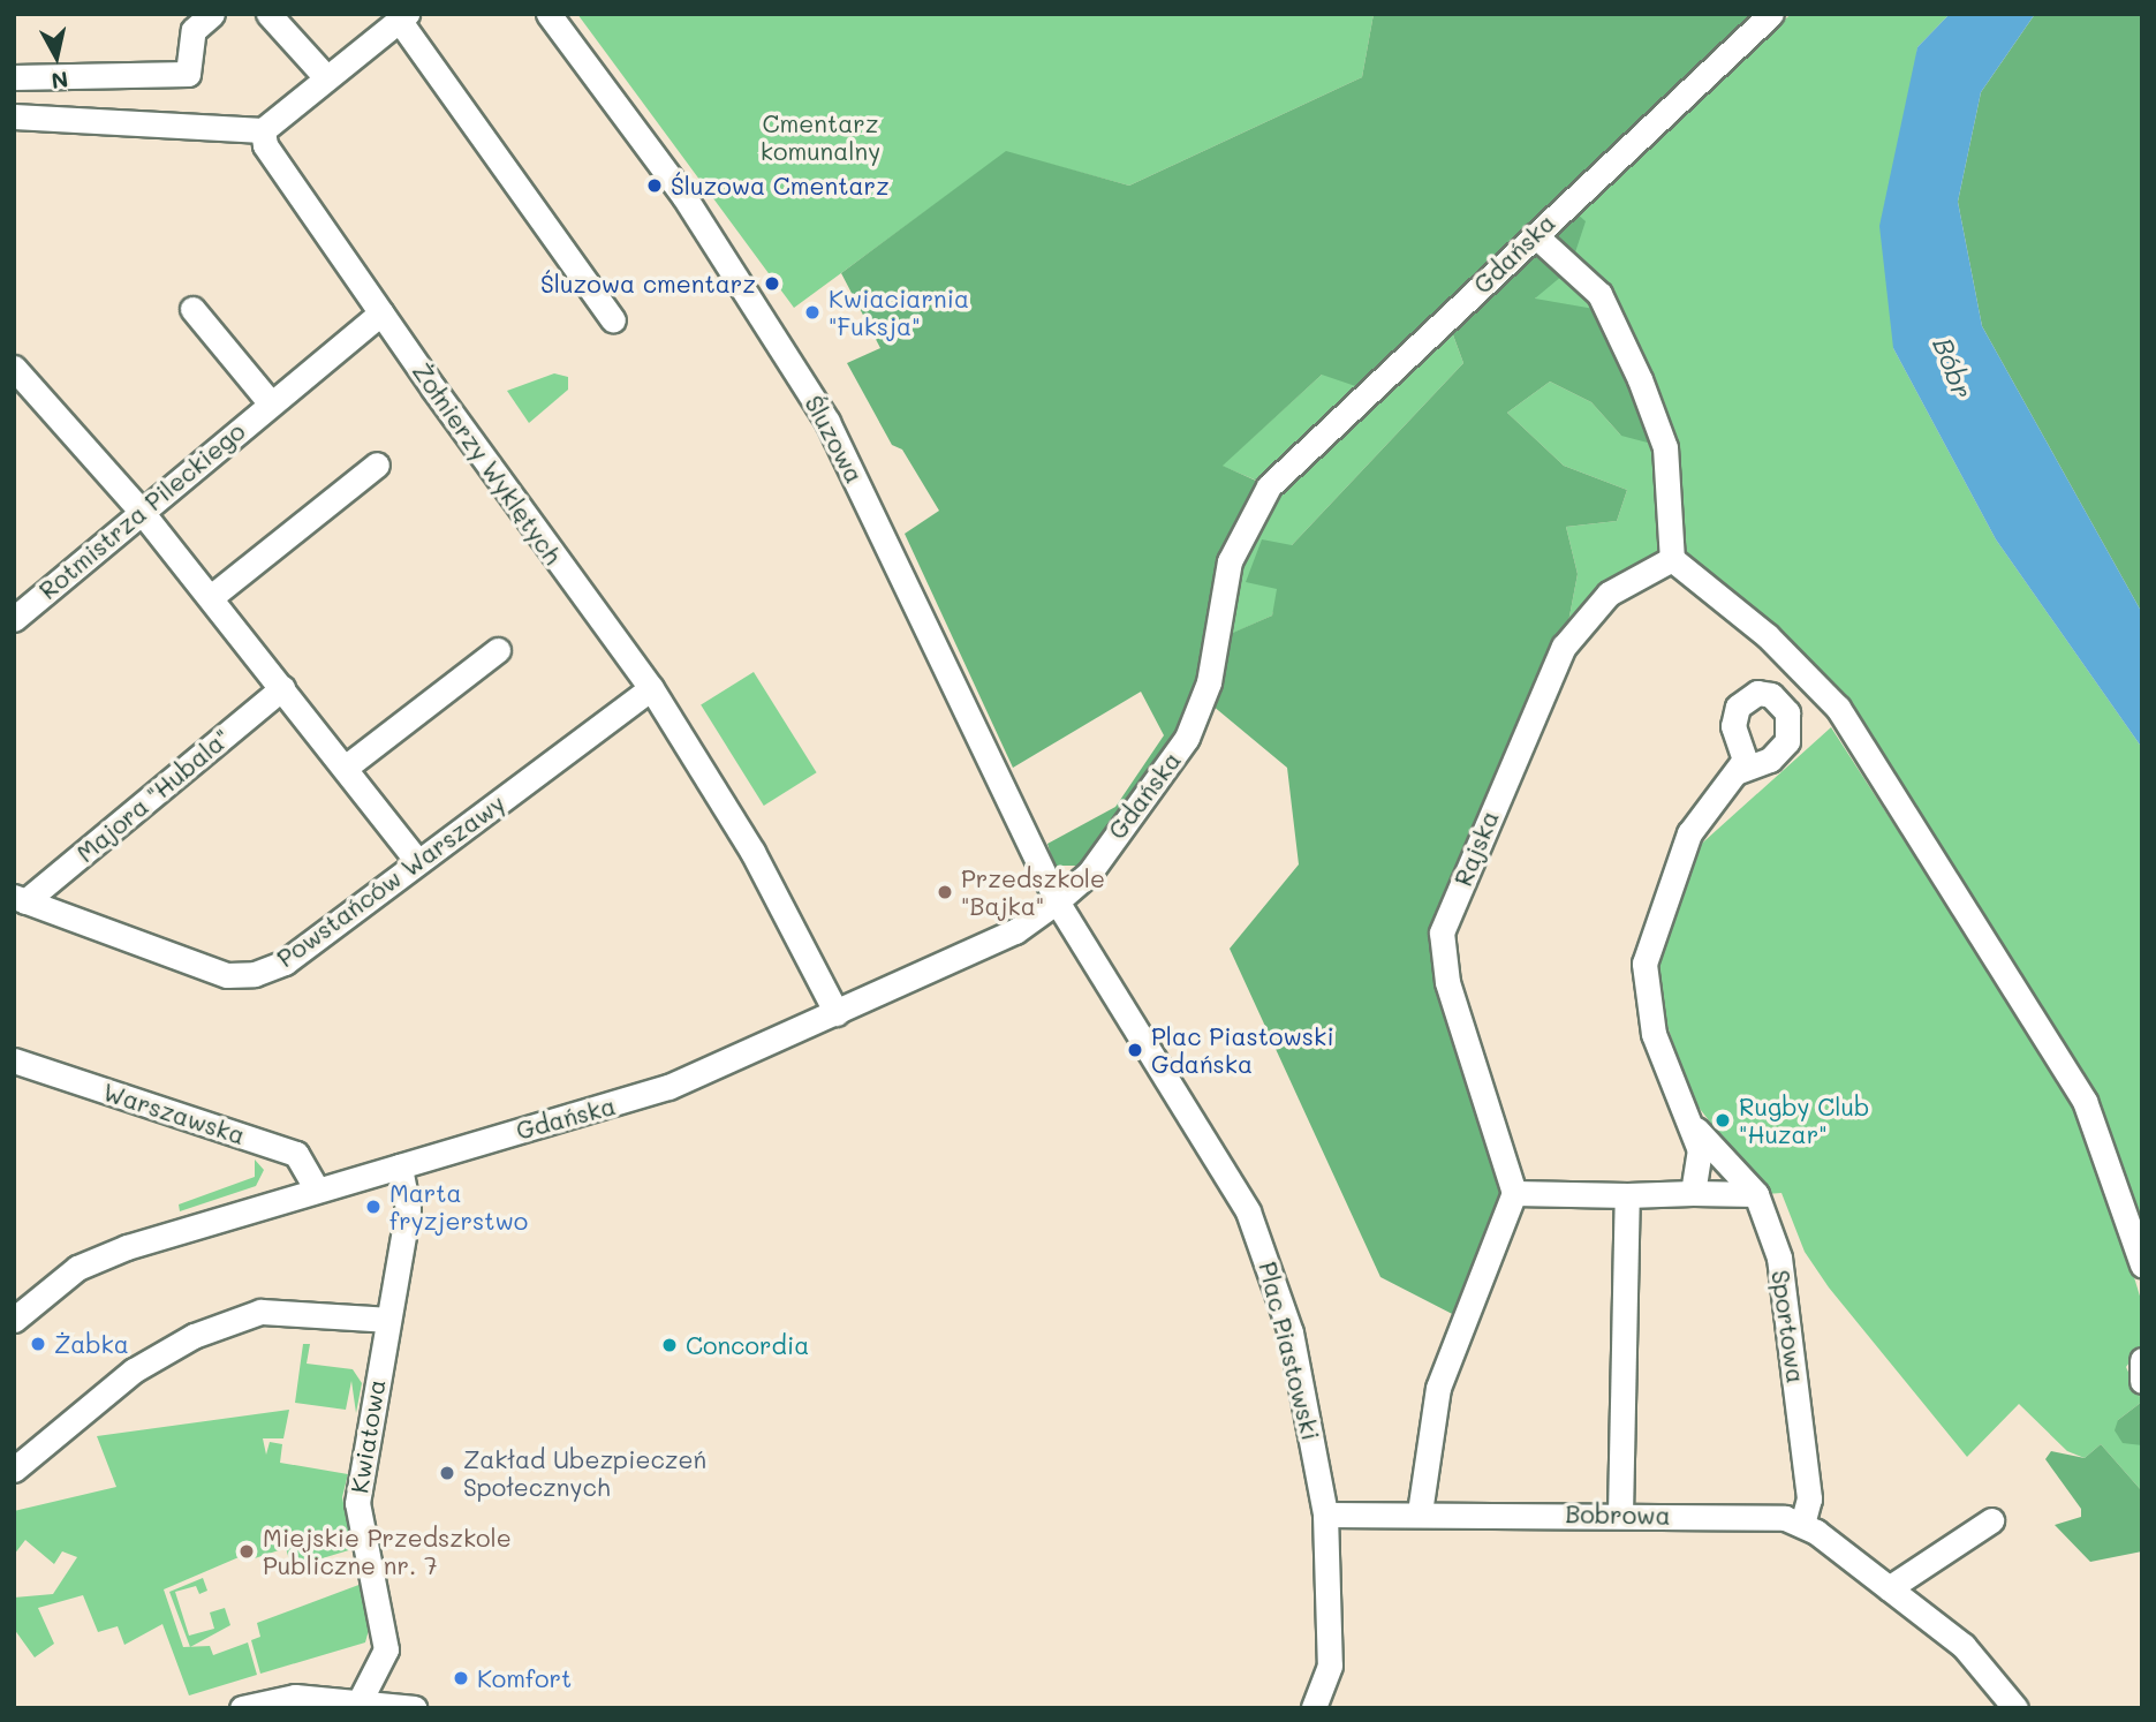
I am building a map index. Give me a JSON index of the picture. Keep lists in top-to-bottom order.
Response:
{
  "streets": {
    "street": [
      "Gdańska",
      "Śluzowa",
      "Żołnierzy Wyklętych",
      "Rotmistrza Pileckiego",
      "Majora \"Hubala\"",
      "Rajska",
      "Powstańców Warszawy",
      "Warszawska",
      "Sportowa",
      "Plac Piastowski",
      "Kwiatowa",
      "Bobrowa"
    ]
  },
  "crossings": [
    ["Gdańska", "Śluzowa"],
    ["Gdańska", "Żołnierzy Wyklętych"],
    ["Gdańska", "Warszawska"],
    ["Gdańska", "Plac Piastowski"],
    ["Gdańska", "Kwiatowa"],
    ["Śluzowa", "Plac Piastowski"],
    ["Żołnierzy Wyklętych", "Rotmistrza Pileckiego"],
    ["Żołnierzy Wyklętych", "Powstańców Warszawy"],
    ["Majora \"Hubala\"", "Powstańców Warszawy"],
    ["Sportowa", "Bobrowa"],
    ["Plac Piastowski", "Bobrowa"]
  ],
  "water": ["Bóbr"],
  "parks": ["Cmentarz komunalny"],
  "places": [
    "Śluzowa Cmentarz",
    "Śluzowa cmentarz",
    "Kwiaciarnia \"Fuksja\"",
    "Przedszkole \"Bajka\"",
    "Plac Piastowski Gdańska",
    "Rugby Club \"Huzar\"",
    "Marta fryzjerstwo",
    "Żabka",
    "Concordia",
    "Zakład Ubezpieczeń Społecznych",
    "Miejskie Przedszkole Publiczne nr. 7",
    "Komfort"
  ],
  "north": "bottom"
}
